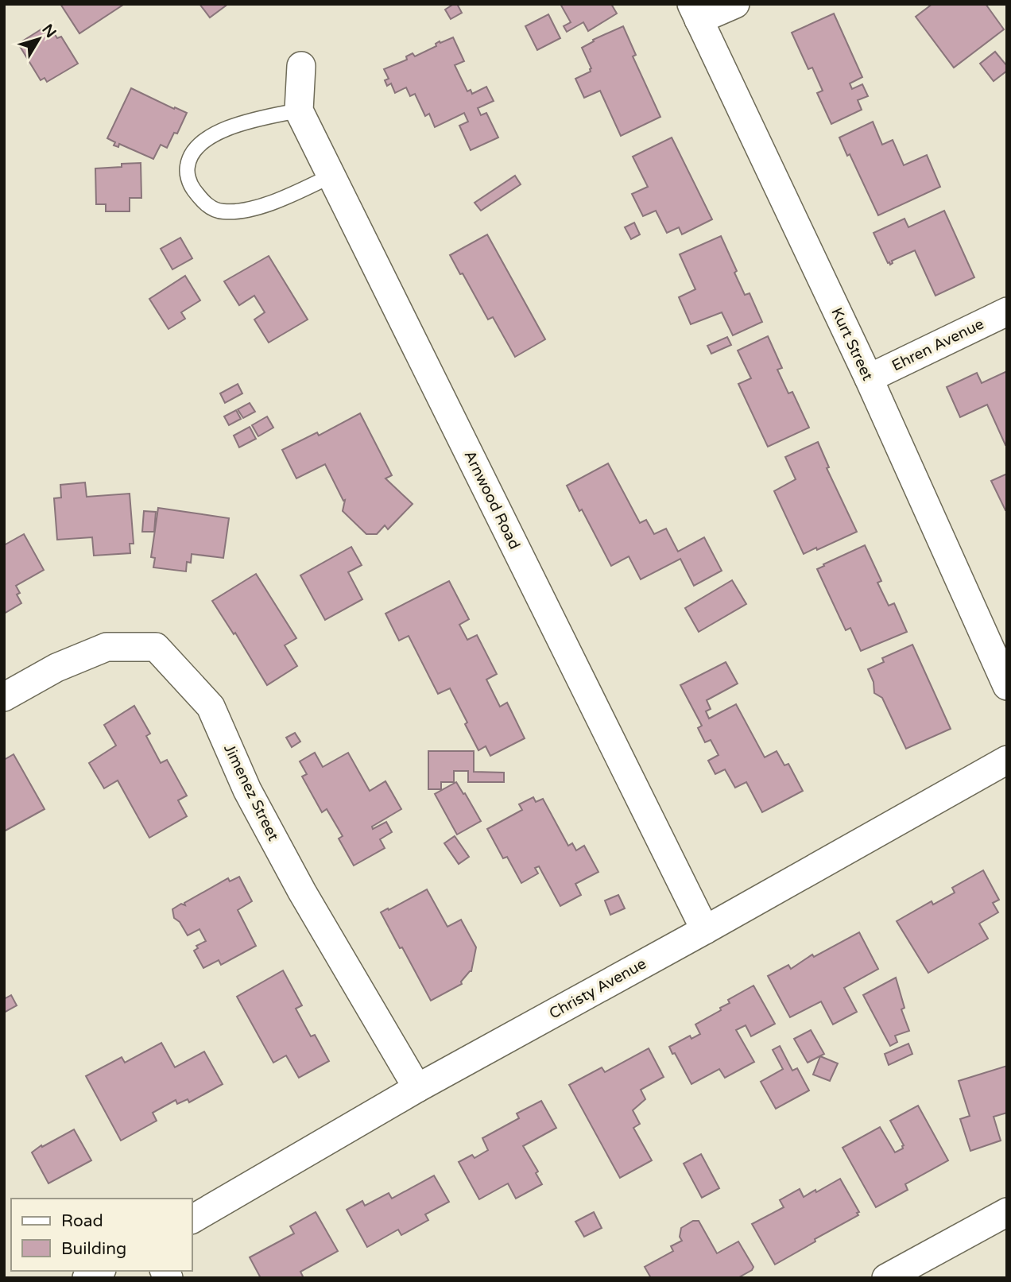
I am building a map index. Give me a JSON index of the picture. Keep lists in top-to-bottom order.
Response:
{
  "streets": {
    "street": [
      "Kurt Street",
      "Ehren Avenue",
      "Arnwood Road",
      "Jimenez Street",
      "Christy Avenue"
    ]
  },
  "crossings": [
    ["Kurt Street", "Ehren Avenue"],
    ["Arnwood Road", "Christy Avenue"],
    ["Jimenez Street", "Christy Avenue"]
  ],
  "legend": ["Road", "Building"],
  "north": "top right"
}
